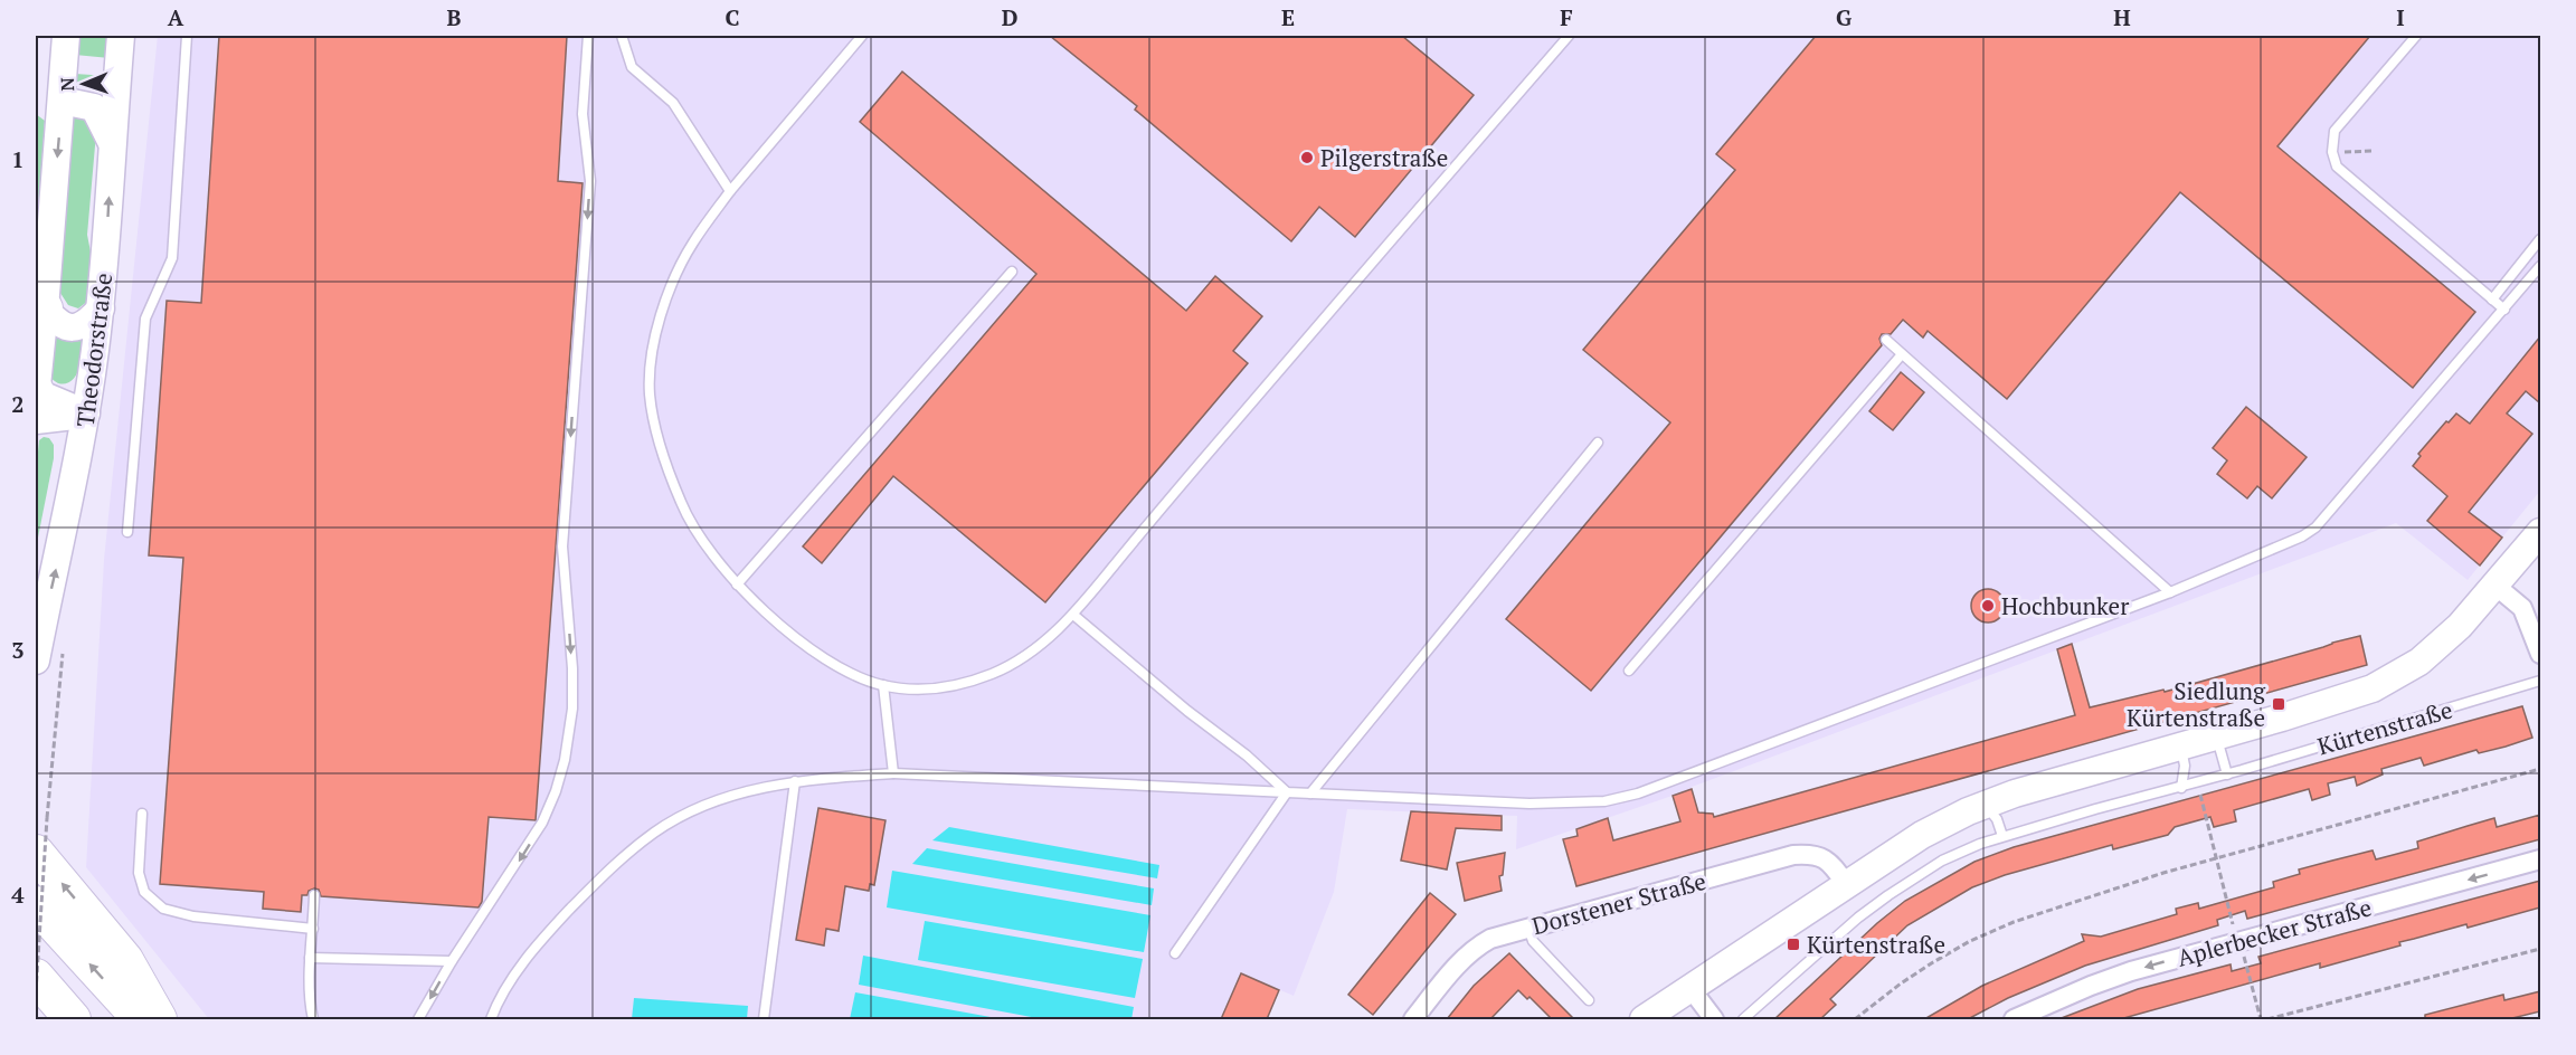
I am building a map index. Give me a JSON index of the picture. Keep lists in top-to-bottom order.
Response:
{
  "streets": {
    "main road": ["Theodorstraße", "Kürtenstraße"],
    "street": ["Dorstener Straße", "Aplerbecker Straße"]
  },
  "crossings": [
    ["Kürtenstraße", "Dorstener Straße"]
  ],
  "one_way": ["Aplerbecker Straße"],
  "places": {
    "other": ["Pilgerstraße", "Hochbunker"],
    "transit": ["Siedlung Kürtenstraße", "Kürtenstraße"]
  },
  "north": "left",
  "grid": {
    "columns": [
      "A",
      "B",
      "C",
      "D",
      "E",
      "F",
      "G",
      "H",
      "I"
    ],
    "rows": [
      "1",
      "2",
      "3",
      "4"
    ]
  }
}
